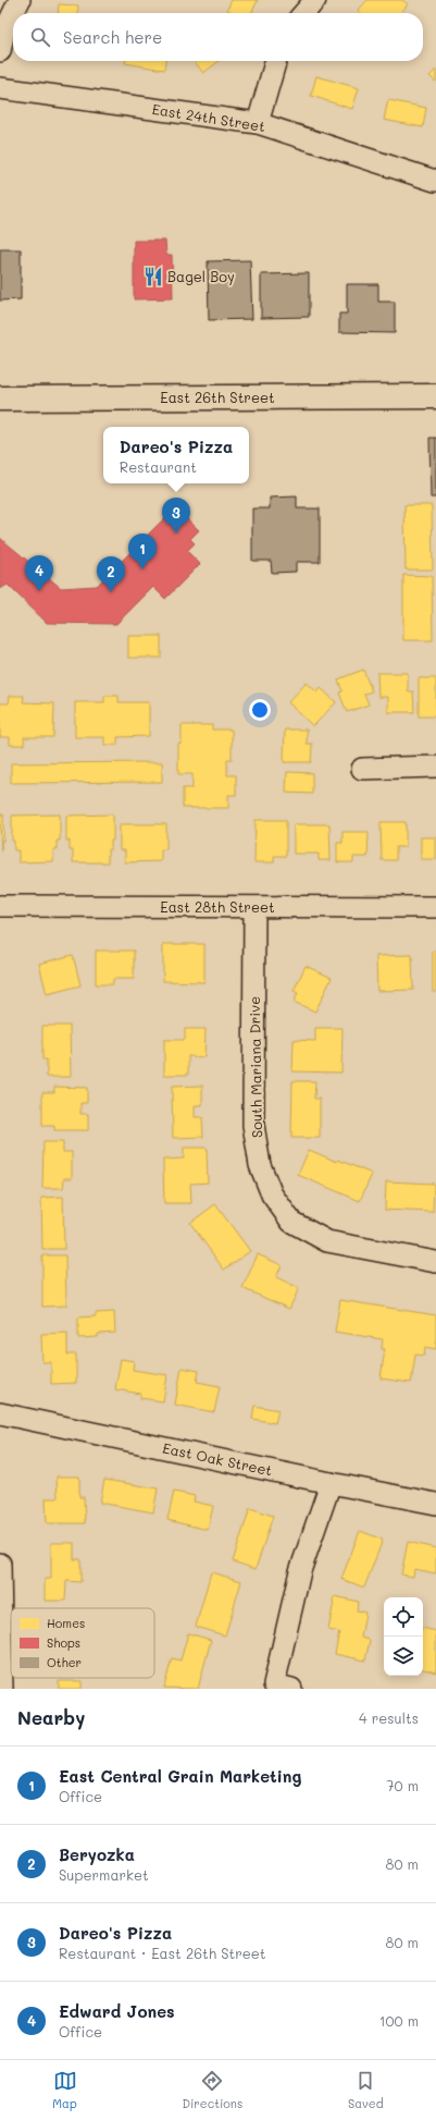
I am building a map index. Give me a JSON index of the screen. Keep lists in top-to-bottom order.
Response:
{
  "streets": {
    "main road": ["East 26th Street"],
    "street": [
      "East 24th Street",
      "East 28th Street",
      "South Mariana Drive",
      "East Oak Street"
    ]
  },
  "crossings": [
    ["East 28th Street", "South Mariana Drive"]
  ],
  "places": {
    "restaurant": ["Bagel Boy"]
  },
  "legend": ["Homes", "Shops", "Other"],
  "page": {
    "search": "Search here",
    "popup": ["Dareo's Pizza", "Restaurant"],
    "pins": [
      "3",
      "1",
      "4",
      "2"
    ],
    "heading": ["Nearby", "4 results"],
    "list": [
      {
        "mark": "1",
        "name": "East Central Grain Marketing",
        "note": "Office",
        "value": "70 m"
      },
      {
        "mark": "2",
        "name": "Beryozka",
        "note": "Supermarket",
        "value": "80 m"
      },
      {
        "mark": "3",
        "name": "Dareo's Pizza",
        "note": "Restaurant · East 26th Street",
        "value": "80 m"
      },
      {
        "mark": "4",
        "name": "Edward Jones",
        "note": "Office",
        "value": "100 m"
      }
    ],
    "nav": ["Map", "Directions", "Saved"]
  }
}
